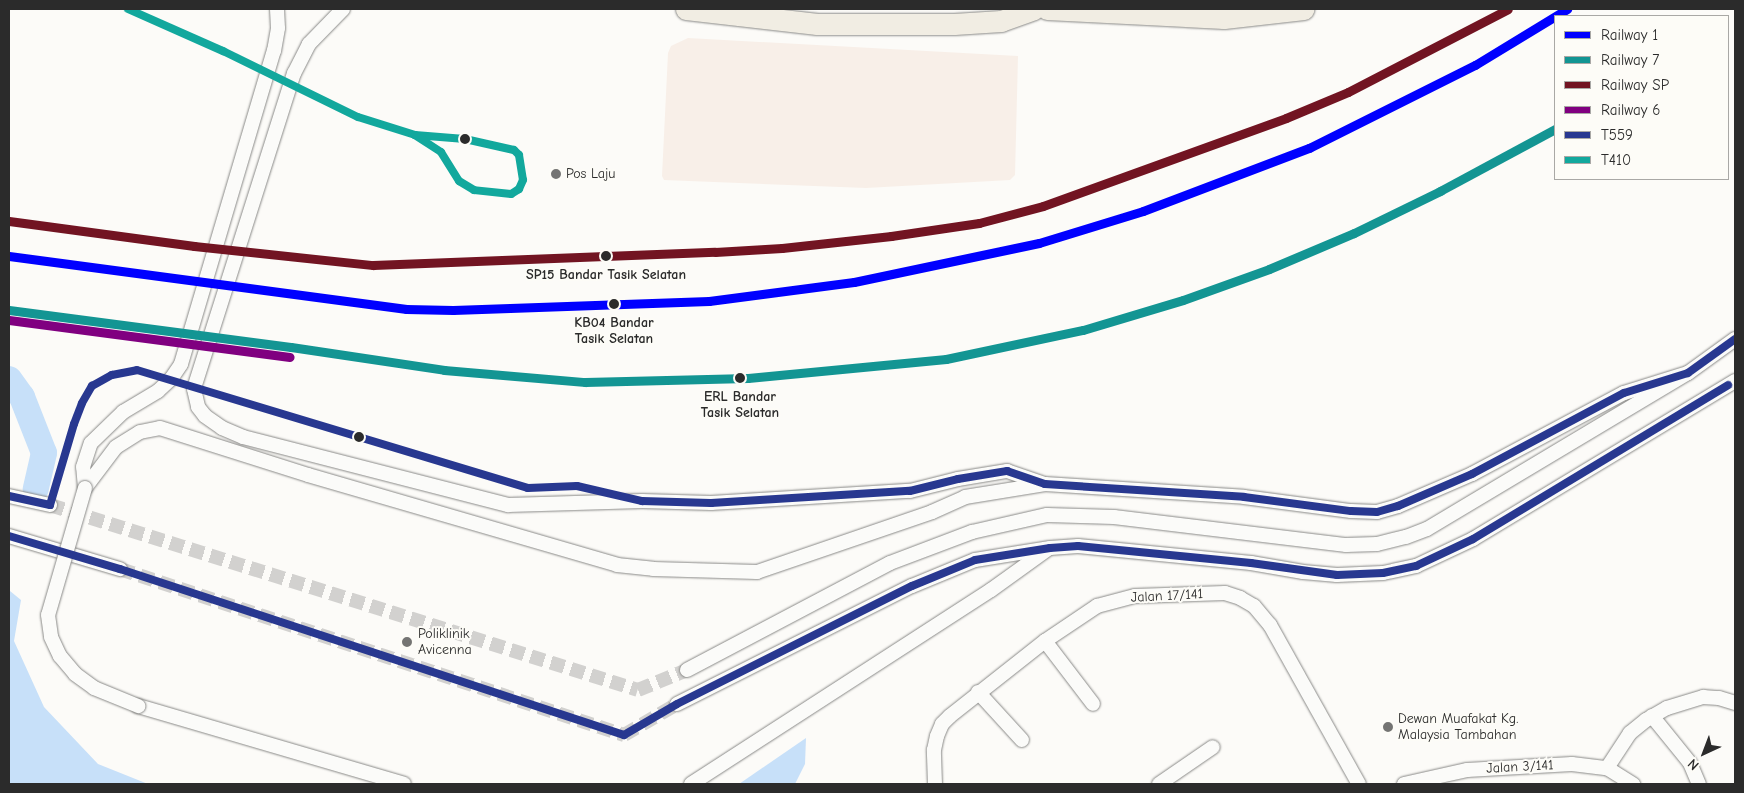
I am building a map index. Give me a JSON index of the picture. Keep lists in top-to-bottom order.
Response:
{
  "streets": {
    "street": ["Jalan 17/141", "Jalan 3/141"]
  },
  "places": [
    "Pos Laju",
    "SP15 Bandar Tasik Selatan",
    "KB04 Bandar Tasik Selatan",
    "ERL Bandar Tasik Selatan",
    "Poliklinik Avicenna",
    "Dewan Muafakat Kg. Malaysia Tambahan"
  ],
  "lines": [
    "rail line 1",
    "rail line SP",
    "transit line T410",
    "rail line 7",
    "rail line 6",
    "transit line T559"
  ],
  "legend": [
    "Railway 1",
    "Railway 7",
    "Railway SP",
    "Railway 6",
    "T559",
    "T410"
  ],
  "north": "bottom left"
}
